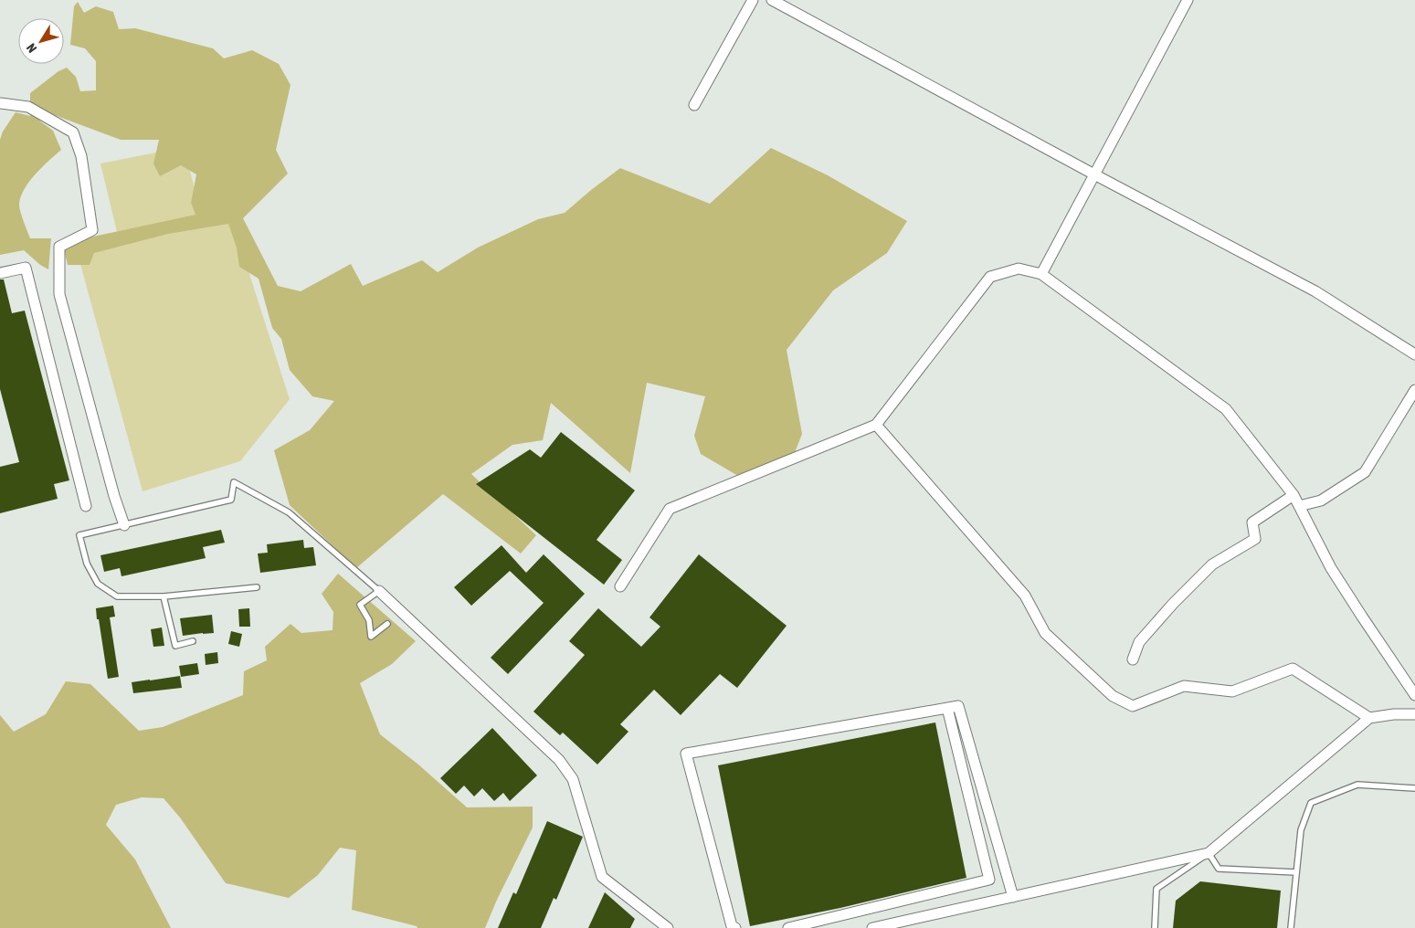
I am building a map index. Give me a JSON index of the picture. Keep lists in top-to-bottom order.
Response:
{
  "north": "bottom left"
}
